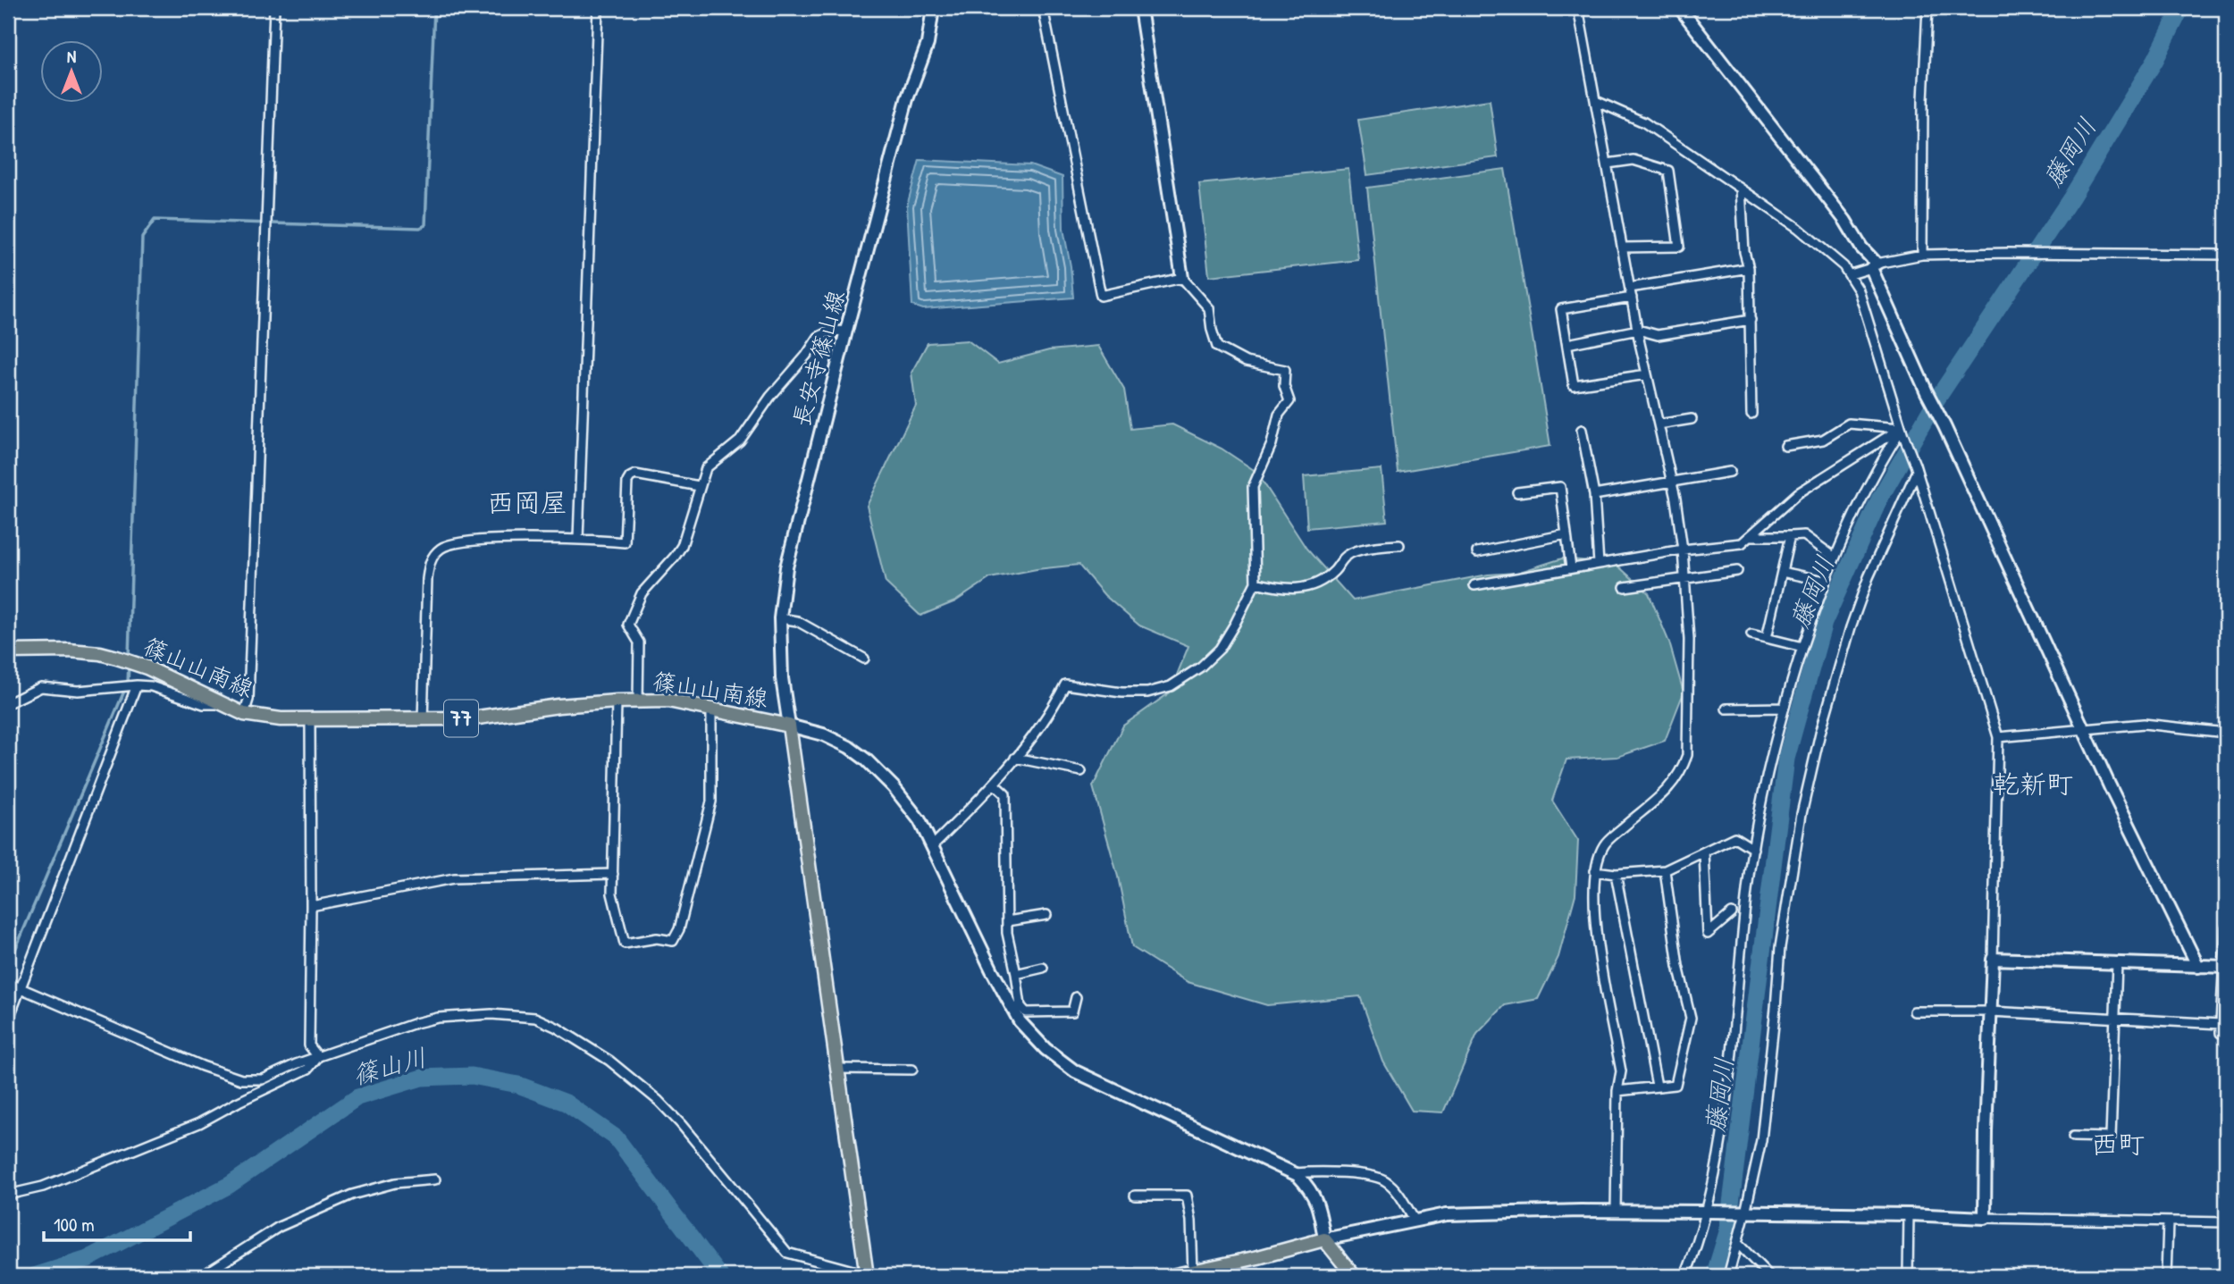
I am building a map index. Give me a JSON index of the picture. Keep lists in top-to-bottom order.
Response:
{
  "streets": {
    "main road": ["篠山山南線", "77"],
    "street": ["長安寺篠山線"]
  },
  "crossings": [
    ["長安寺篠山線", "篠山山南線"]
  ],
  "districts": ["西岡屋", "乾新町", "西町"],
  "water": ["藤岡川", "篠山川"],
  "scale_bar": "100 m",
  "north": "top"
}
